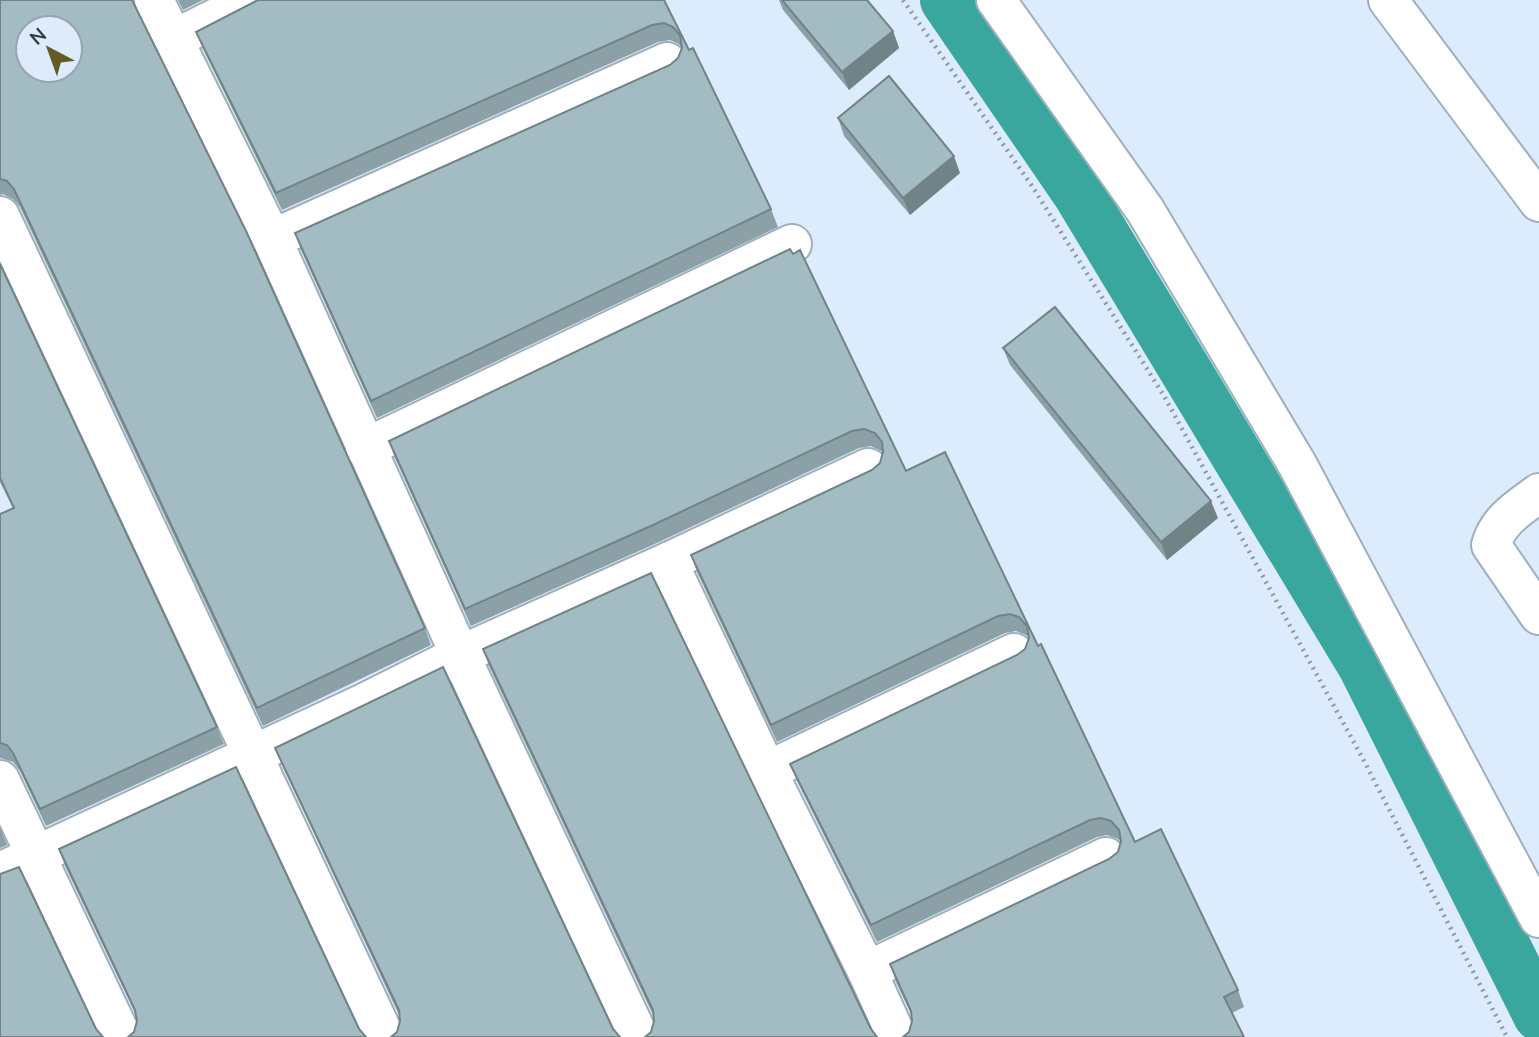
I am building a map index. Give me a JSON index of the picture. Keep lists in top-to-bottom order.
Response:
{
  "north": "top left"
}
